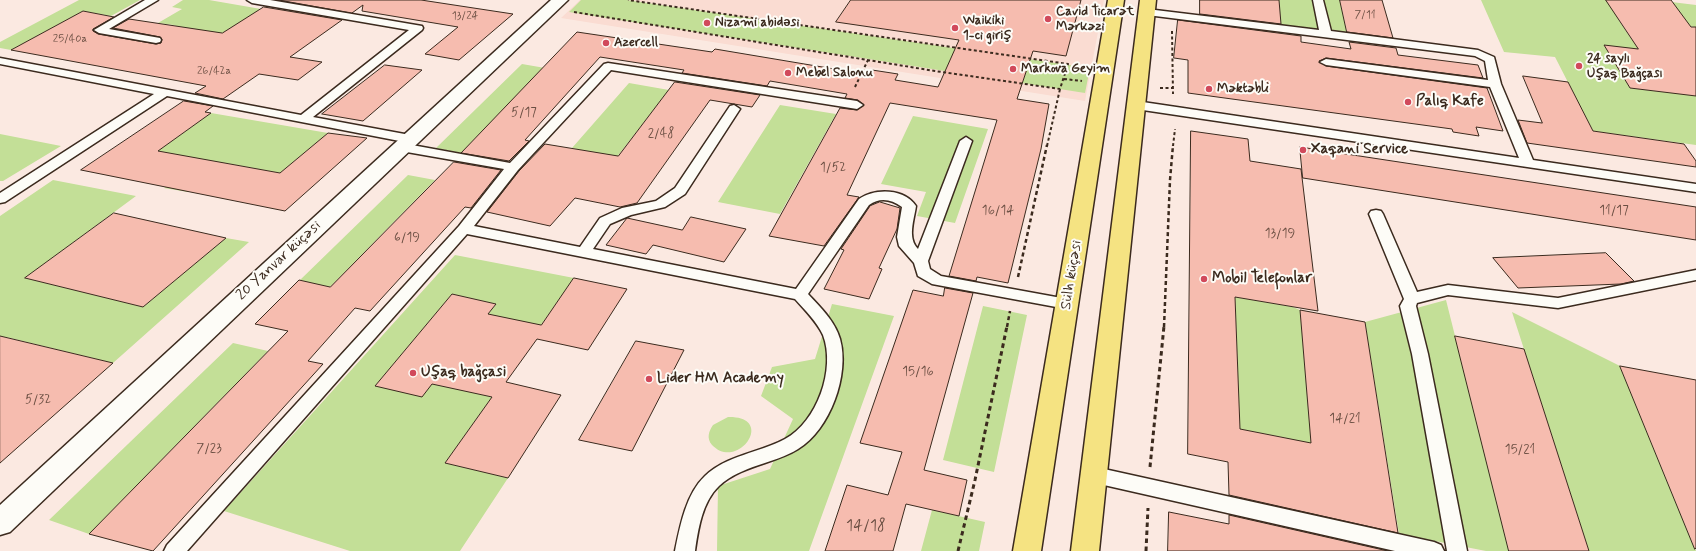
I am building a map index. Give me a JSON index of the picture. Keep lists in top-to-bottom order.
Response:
{
  "streets": {
    "highway": ["Sülh küçəsi"],
    "street": ["20 Yanvar küçəsi"]
  },
  "places": [
    "Cavid Ticarət Mərkəzi",
    "Nizami abidәsi",
    "Waikiki 1-ci giriş",
    "Azercell",
    "24 saylı Uşaq Bağçası",
    "Markova Geyim",
    "Mebel Salonu",
    "Məktəbli",
    "Palıq Kafe",
    "Xaqani Service",
    "Mobil Telefonlar",
    "Uşaq bağçasi",
    "Lider HM Academy"
  ],
  "house_numbers": [
    "7/11",
    "13/24",
    "25/40a",
    "26/42a",
    "5/17",
    "2/48",
    "1/52",
    "16/14",
    "11/17",
    "13/19",
    "6/19",
    "15/16",
    "5/32",
    "14/21",
    "7/23",
    "15/21",
    "14/18"
  ]
}
